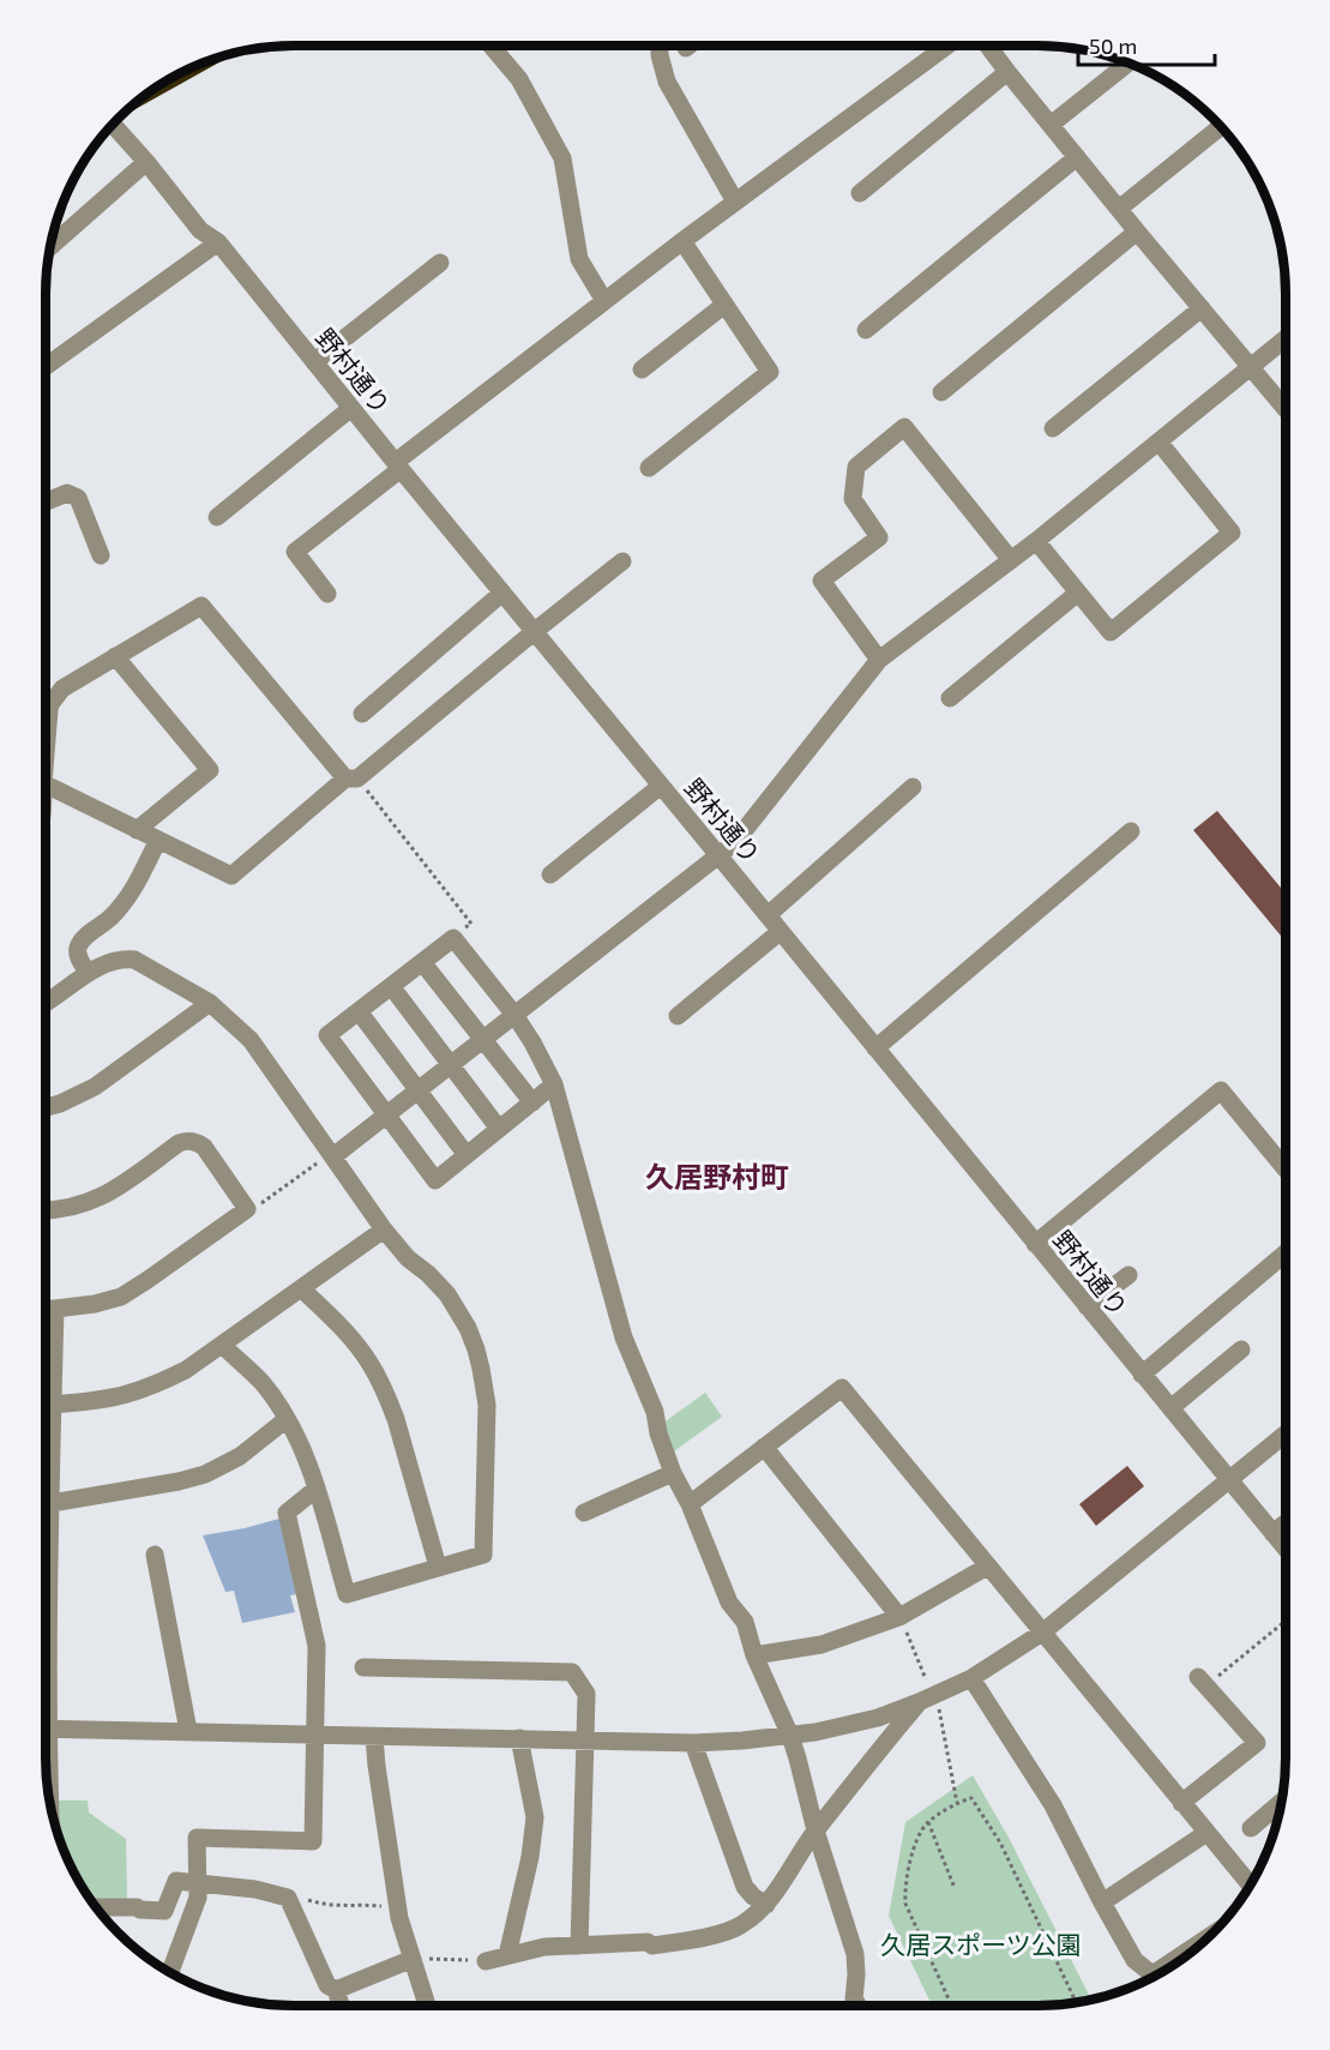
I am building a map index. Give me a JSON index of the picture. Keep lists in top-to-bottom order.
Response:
{
  "streets": {
    "street": ["野村通り"]
  },
  "districts": ["久居野村町"],
  "parks": ["久居スポーツ公園"],
  "scale_bar": "50 m"
}
